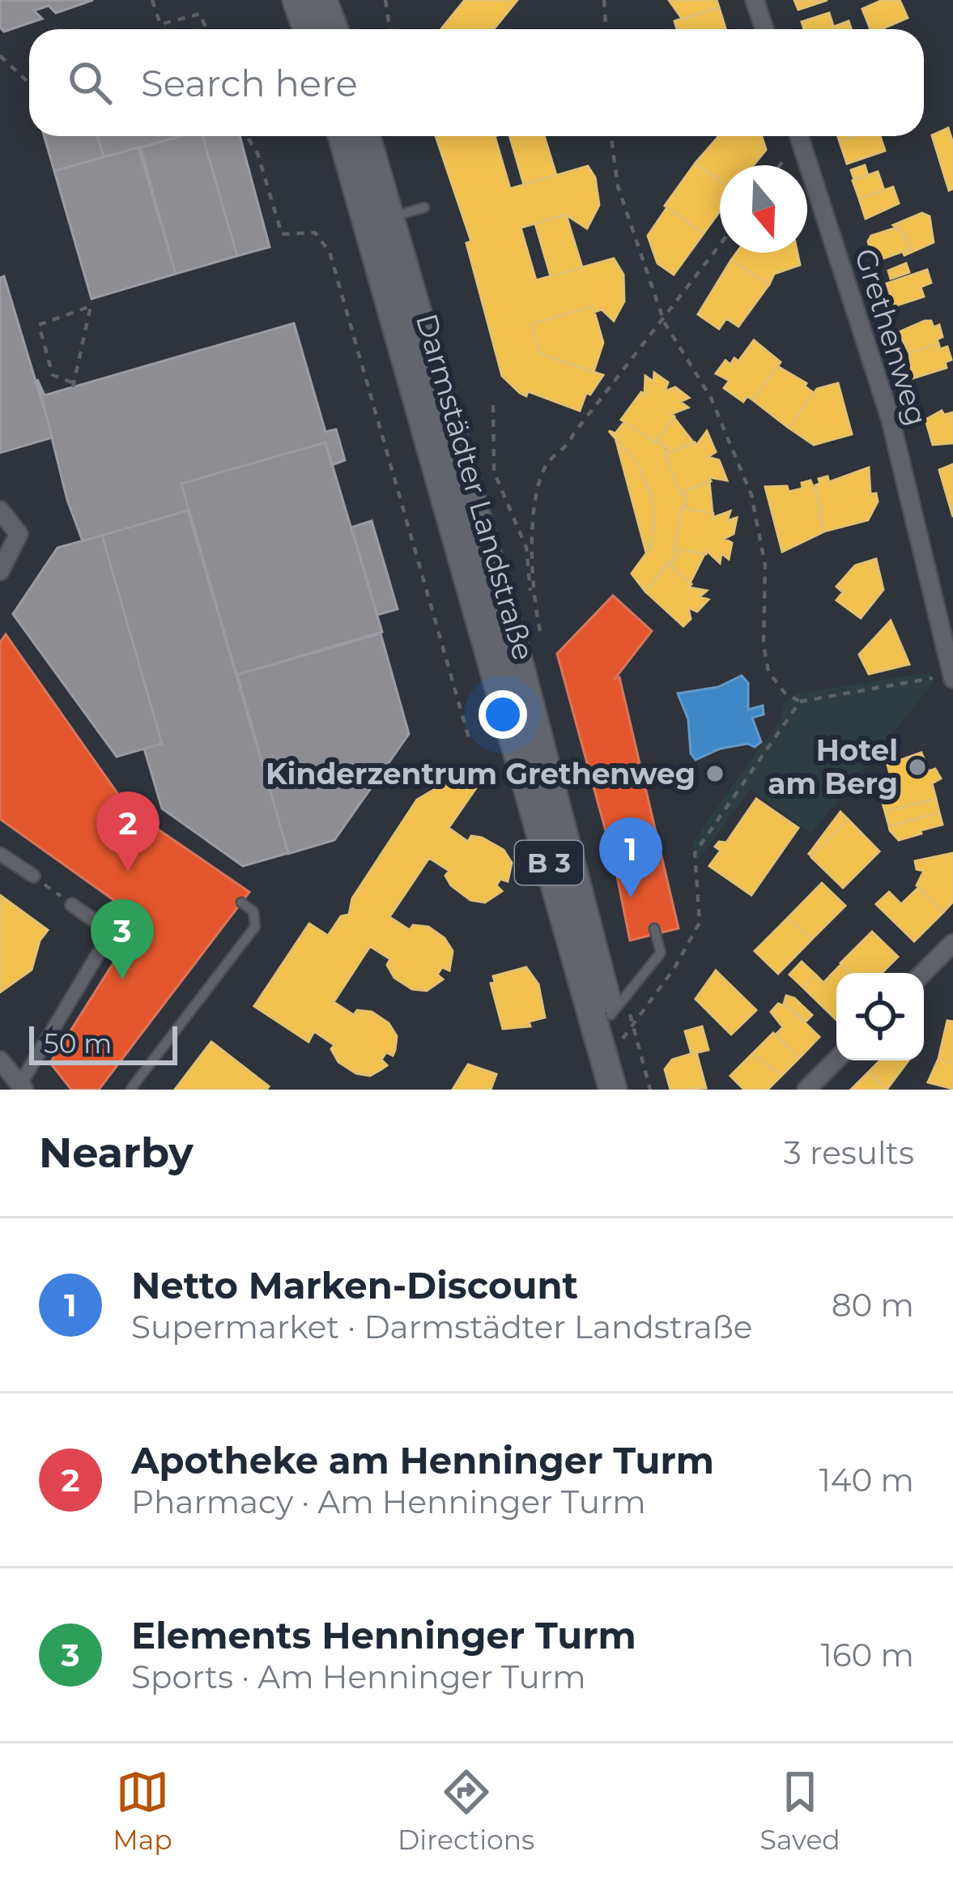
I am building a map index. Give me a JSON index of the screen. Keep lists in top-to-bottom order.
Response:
{
  "streets": {
    "main road": ["Darmstädter Landstraße", "B 3"],
    "street": ["Grethenweg"]
  },
  "places": ["Hotel am Berg", "Kinderzentrum Grethenweg"],
  "scale_bar": "50 m",
  "north": "bottom",
  "page": {
    "search": "Search here",
    "pins": ["2", "1", "3"],
    "scale": "50 m",
    "heading": ["Nearby", "3 results"],
    "list": [
      {
        "mark": "1",
        "name": "Netto Marken-Discount",
        "note": "Supermarket · Darmstädter Landstraße",
        "value": "80 m"
      },
      {
        "mark": "2",
        "name": "Apotheke am Henninger Turm",
        "note": "Pharmacy · Am Henninger Turm",
        "value": "140 m"
      },
      {
        "mark": "3",
        "name": "Elements Henninger Turm",
        "note": "Sports · Am Henninger Turm",
        "value": "160 m"
      }
    ],
    "nav": ["Map", "Directions", "Saved"]
  }
}
